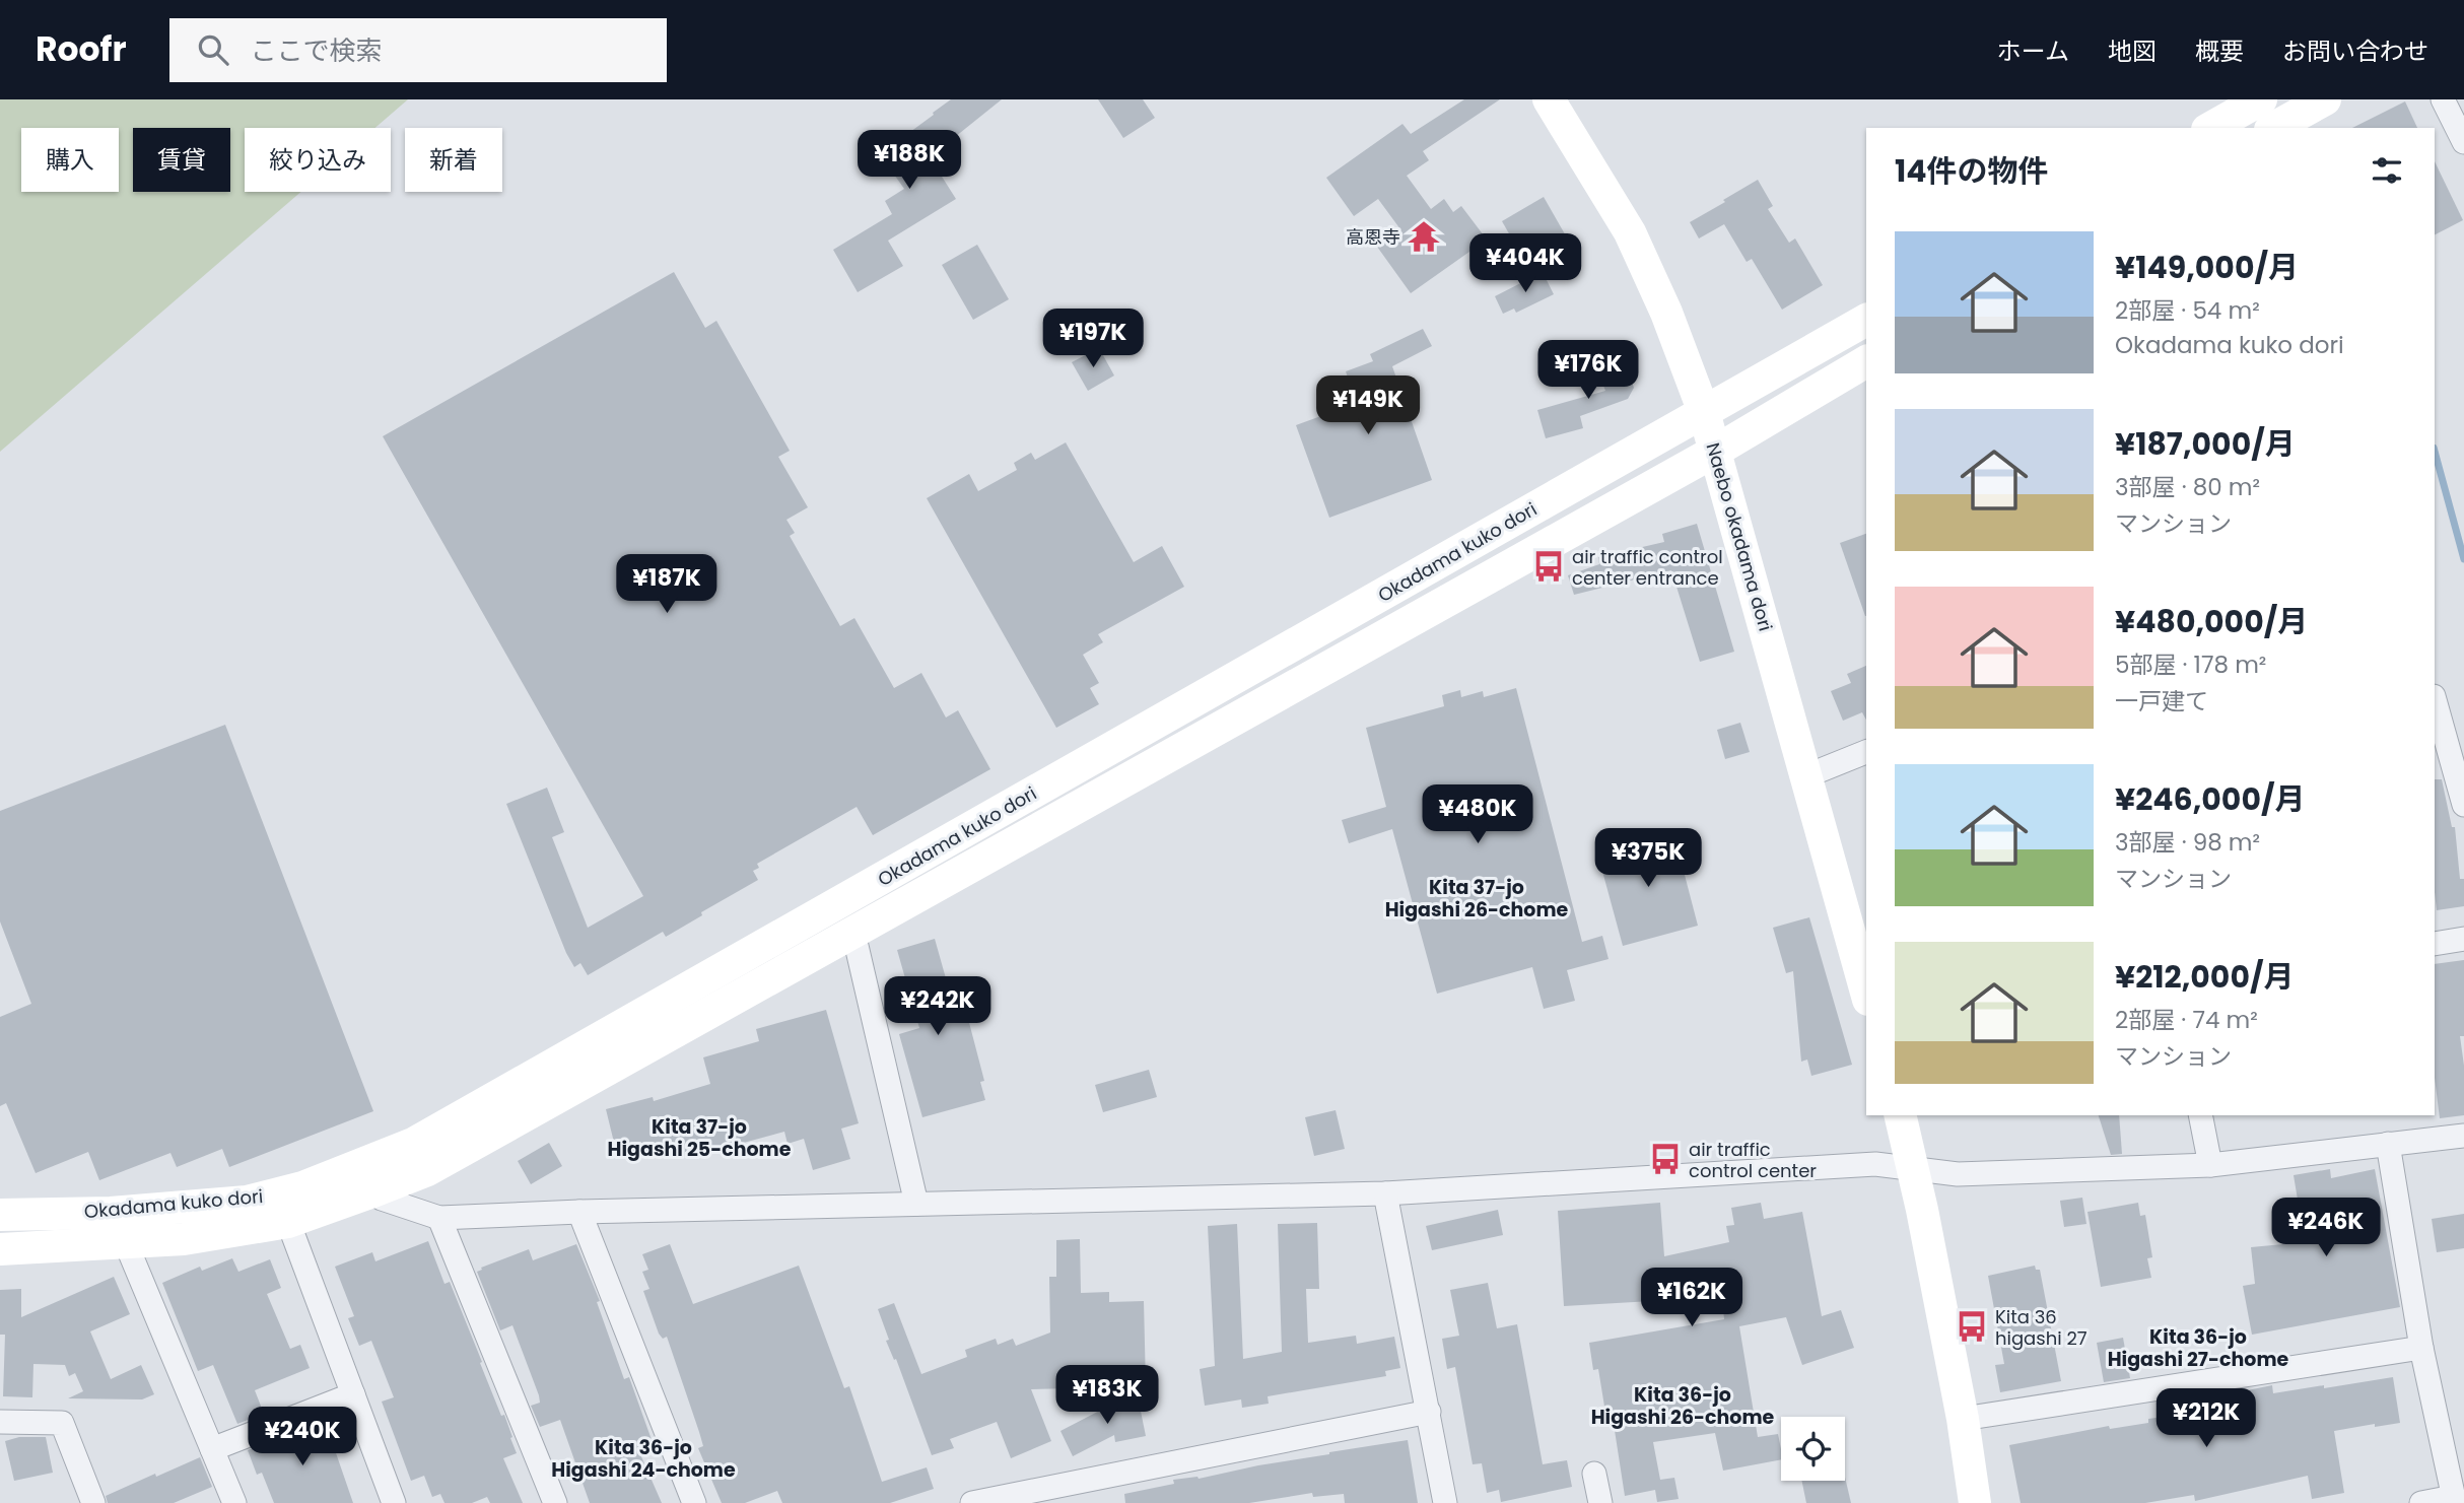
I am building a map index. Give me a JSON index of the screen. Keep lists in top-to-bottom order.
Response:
{
  "streets": {
    "main road": ["Naebo okadama dori", "Okadama kuko dori"]
  },
  "crossings": [
    ["Naebo okadama dori", "Okadama kuko dori"]
  ],
  "districts": [
    "Kita 37-jo Higashi 26-chome",
    "Kita 37-jo Higashi 25-chome",
    "Kita 36-jo Higashi 27-chome",
    "Kita 36-jo Higashi 26-chome",
    "Kita 36-jo Higashi 24-chome"
  ],
  "places": {
    "temple": ["高恩寺"],
    "bus stop": ["air traffic control center entrance", "air traffic control center", "Kita 36 higashi 27"]
  },
  "page": {
    "header": "Roofr",
    "search": "ここで検索",
    "nav": [
      "ホーム",
      "地図",
      "概要",
      "お問い合わせ"
    ],
    "chip": [
      "購入",
      "賃貸",
      "絞り込み",
      "新着"
    ],
    "heading": "14件の物件",
    "price": [
      "¥188K",
      "¥404K",
      "¥197K",
      "¥176K",
      "¥149K",
      "¥187K",
      "¥480K",
      "¥375K",
      "¥242K",
      "¥246K",
      "¥162K",
      "¥183K",
      "¥212K",
      "¥240K"
    ],
    "list": [
      {
        "name": "¥149,000/月",
        "note": "2部屋 · 54 m² · Okadama kuko dori"
      },
      {
        "name": "¥187,000/月",
        "note": "3部屋 · 80 m² · マンション"
      },
      {
        "name": "¥480,000/月",
        "note": "5部屋 · 178 m² · 一戸建て"
      },
      {
        "name": "¥246,000/月",
        "note": "3部屋 · 98 m² · マンション"
      },
      {
        "name": "¥212,000/月",
        "note": "2部屋 · 74 m² · マンション"
      }
    ]
  }
}
